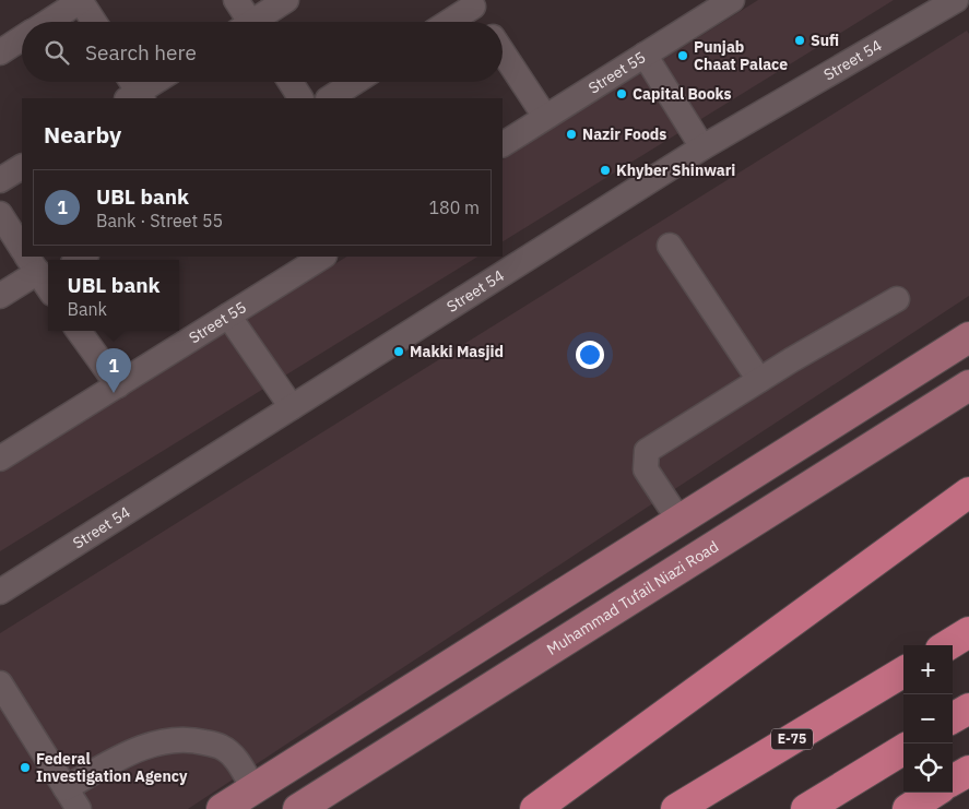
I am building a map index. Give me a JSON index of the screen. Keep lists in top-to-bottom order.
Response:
{
  "streets": {
    "highway": ["E-75"],
    "main road": ["Muhammad Tufail Niazi Road"],
    "street": ["Street 54", "Street 55"]
  },
  "places": [
    "Sufi",
    "Punjab Chaat Palace",
    "Capital Books",
    "Nazir Foods",
    "Khyber Shinwari",
    "Makki Masjid",
    "Federal Investigation Agency"
  ],
  "page": {
    "search": "Search here",
    "heading": "Nearby",
    "list": [
      {
        "mark": "1",
        "name": "UBL bank",
        "note": "Bank · Street 55",
        "value": "180 m"
      }
    ],
    "popup": ["UBL bank", "Bank"],
    "pins": "1",
    "map_buttons": ["+", "−"]
  }
}
